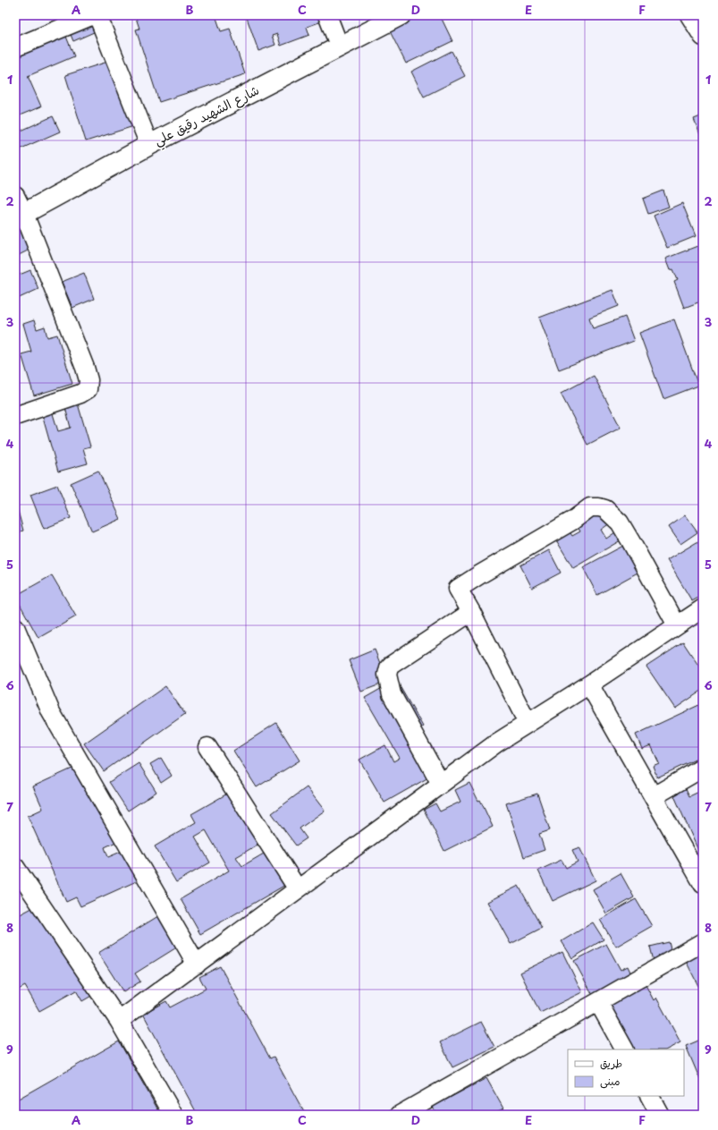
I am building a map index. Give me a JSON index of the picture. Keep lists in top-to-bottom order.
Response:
{
  "streets": {
    "street": ["شارع الشهيد رقيق علي"]
  },
  "legend": ["طريق", "مبنى"],
  "grid": {
    "columns": [
      "A",
      "B",
      "C",
      "D",
      "E",
      "F"
    ],
    "rows": [
      "1",
      "2",
      "3",
      "4",
      "5",
      "6",
      "7",
      "8",
      "9"
    ]
  }
}
